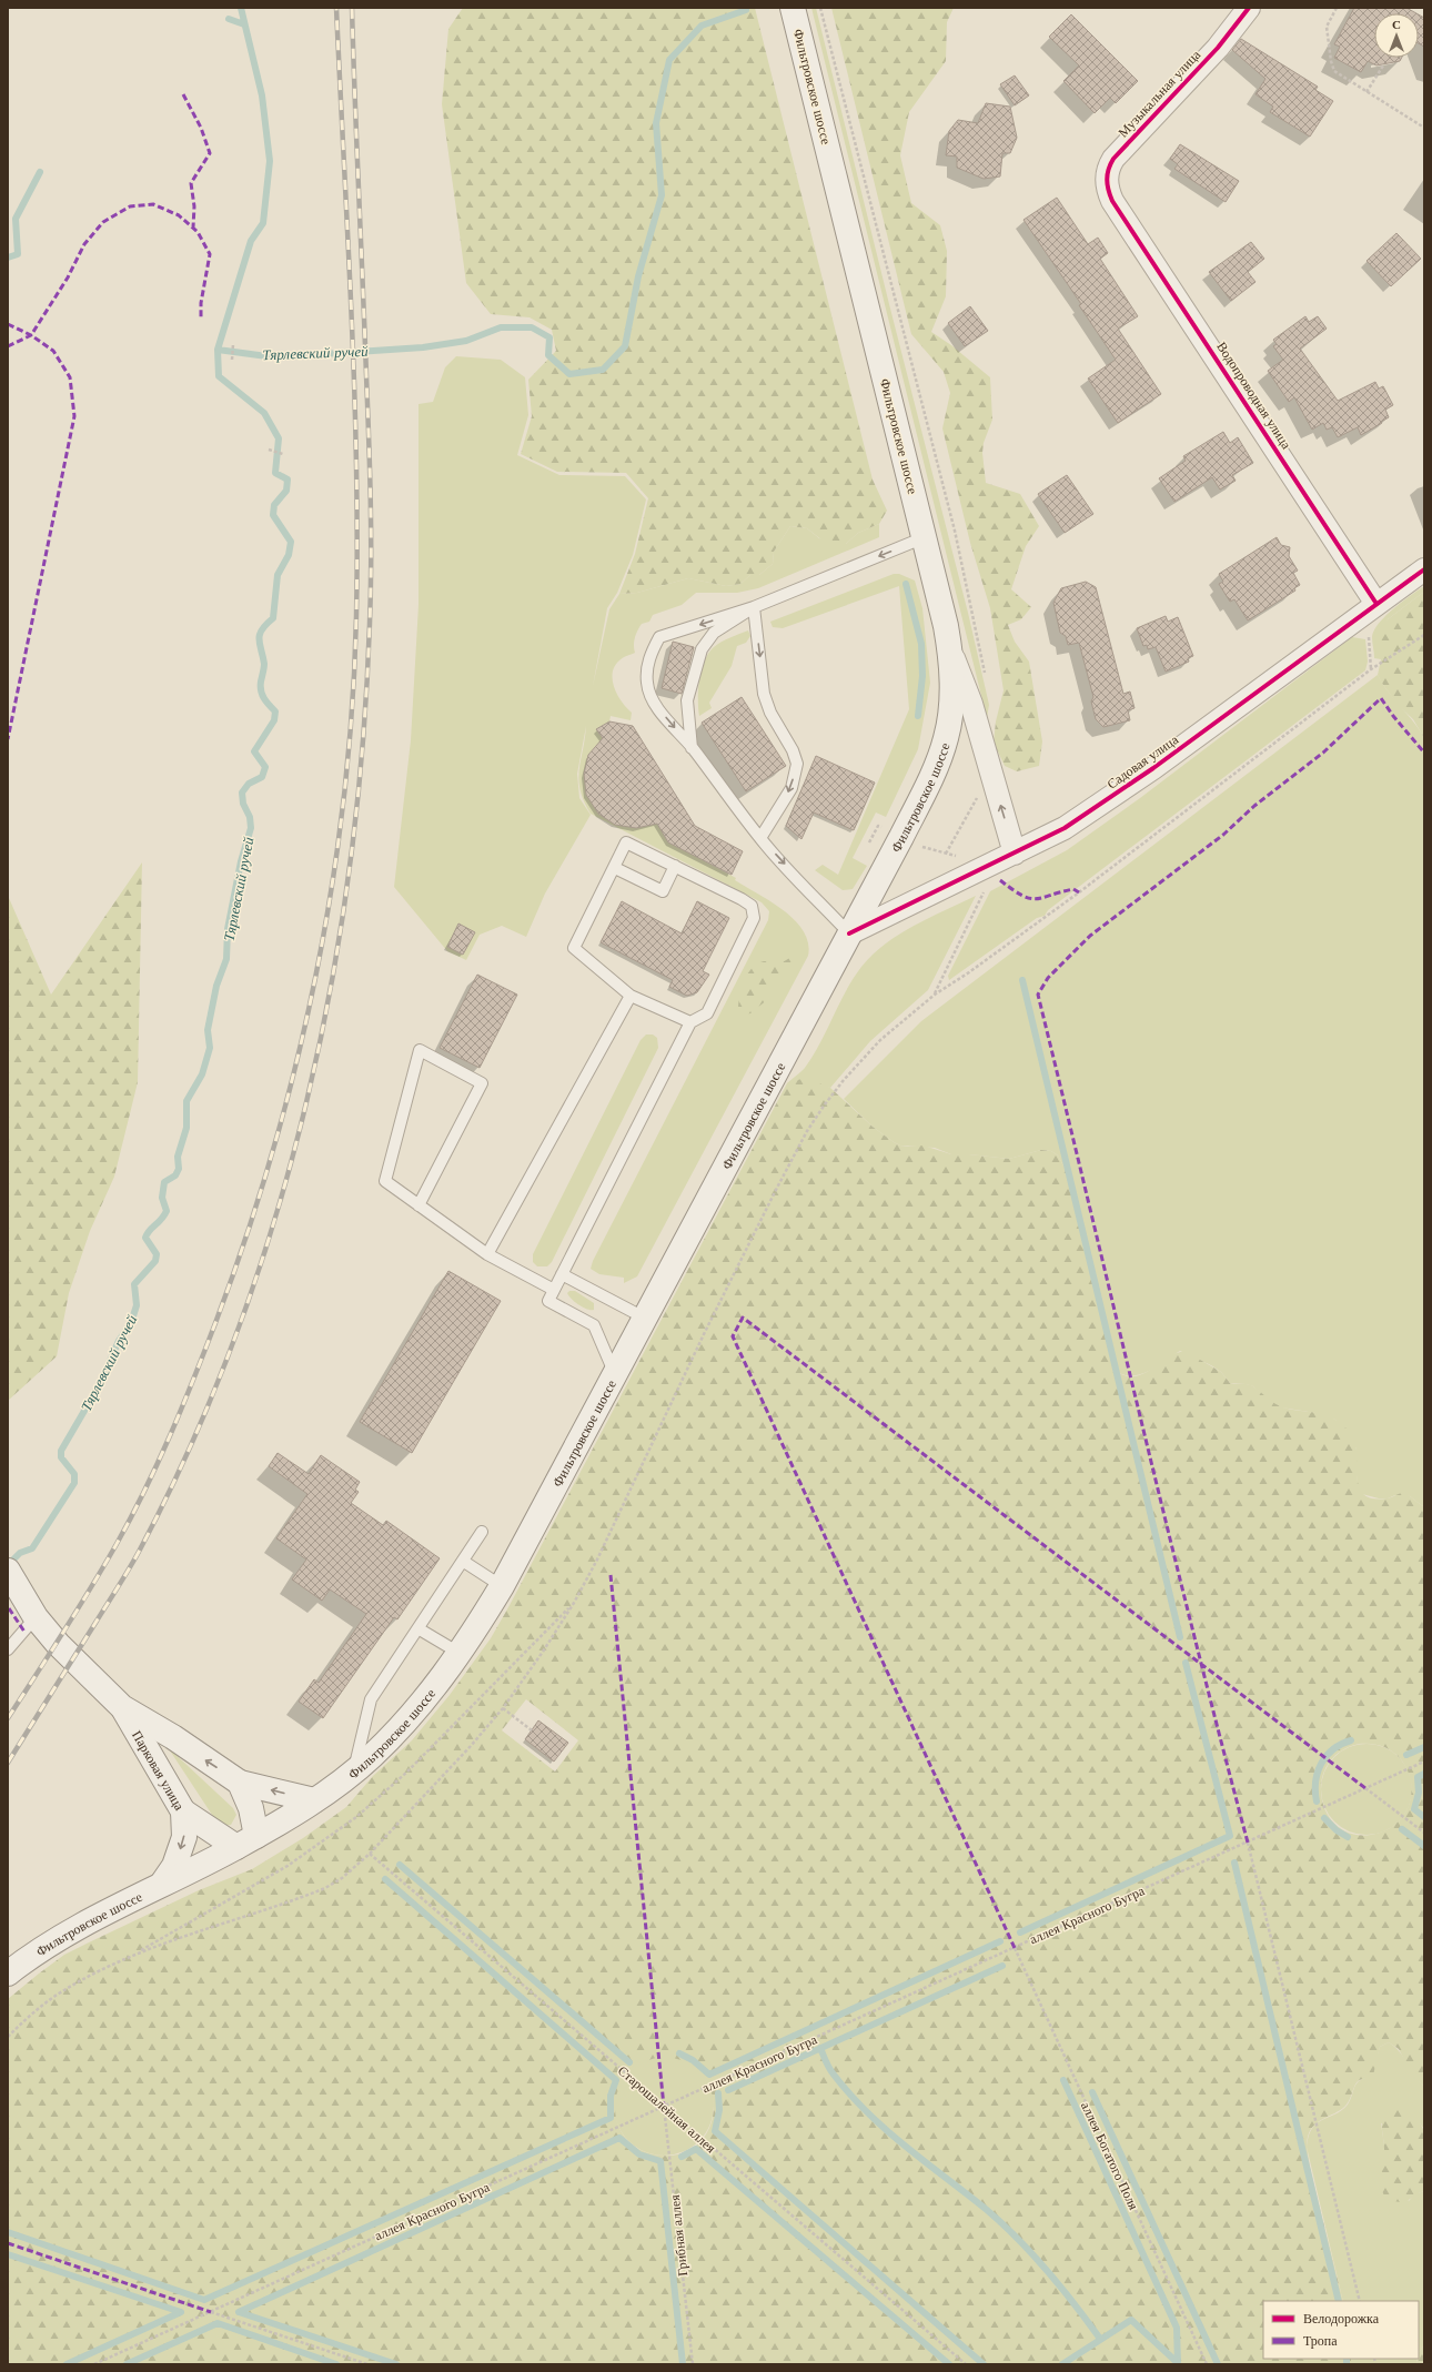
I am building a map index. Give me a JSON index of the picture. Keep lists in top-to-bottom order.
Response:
{
  "streets": {
    "main road": ["Фильтровское шоссе", "Парковая улица"],
    "street": ["Музыкальная улица", "Водопроводная улица", "Садовая улица"],
    "path": [
      "аллея Красного Бугра",
      "Старошалейная аллея",
      "аллея Богатого Поля",
      "Грибная аллея"
    ]
  },
  "crossings": [
    ["Фильтровское шоссе", "Садовая улица"],
    ["Фильтровское шоссе", "Парковая улица"],
    ["Музыкальная улица", "Водопроводная улица"],
    ["Водопроводная улица", "Садовая улица"],
    ["аллея Красного Бугра", "Старошалейная аллея"],
    ["аллея Красного Бугра", "аллея Богатого Поля"],
    ["аллея Красного Бугра", "Грибная аллея"],
    ["Старошалейная аллея", "Грибная аллея"]
  ],
  "water": ["Тярлевский ручей"],
  "legend": ["Велодорожка", "Тропа"],
  "north": "top"
}
